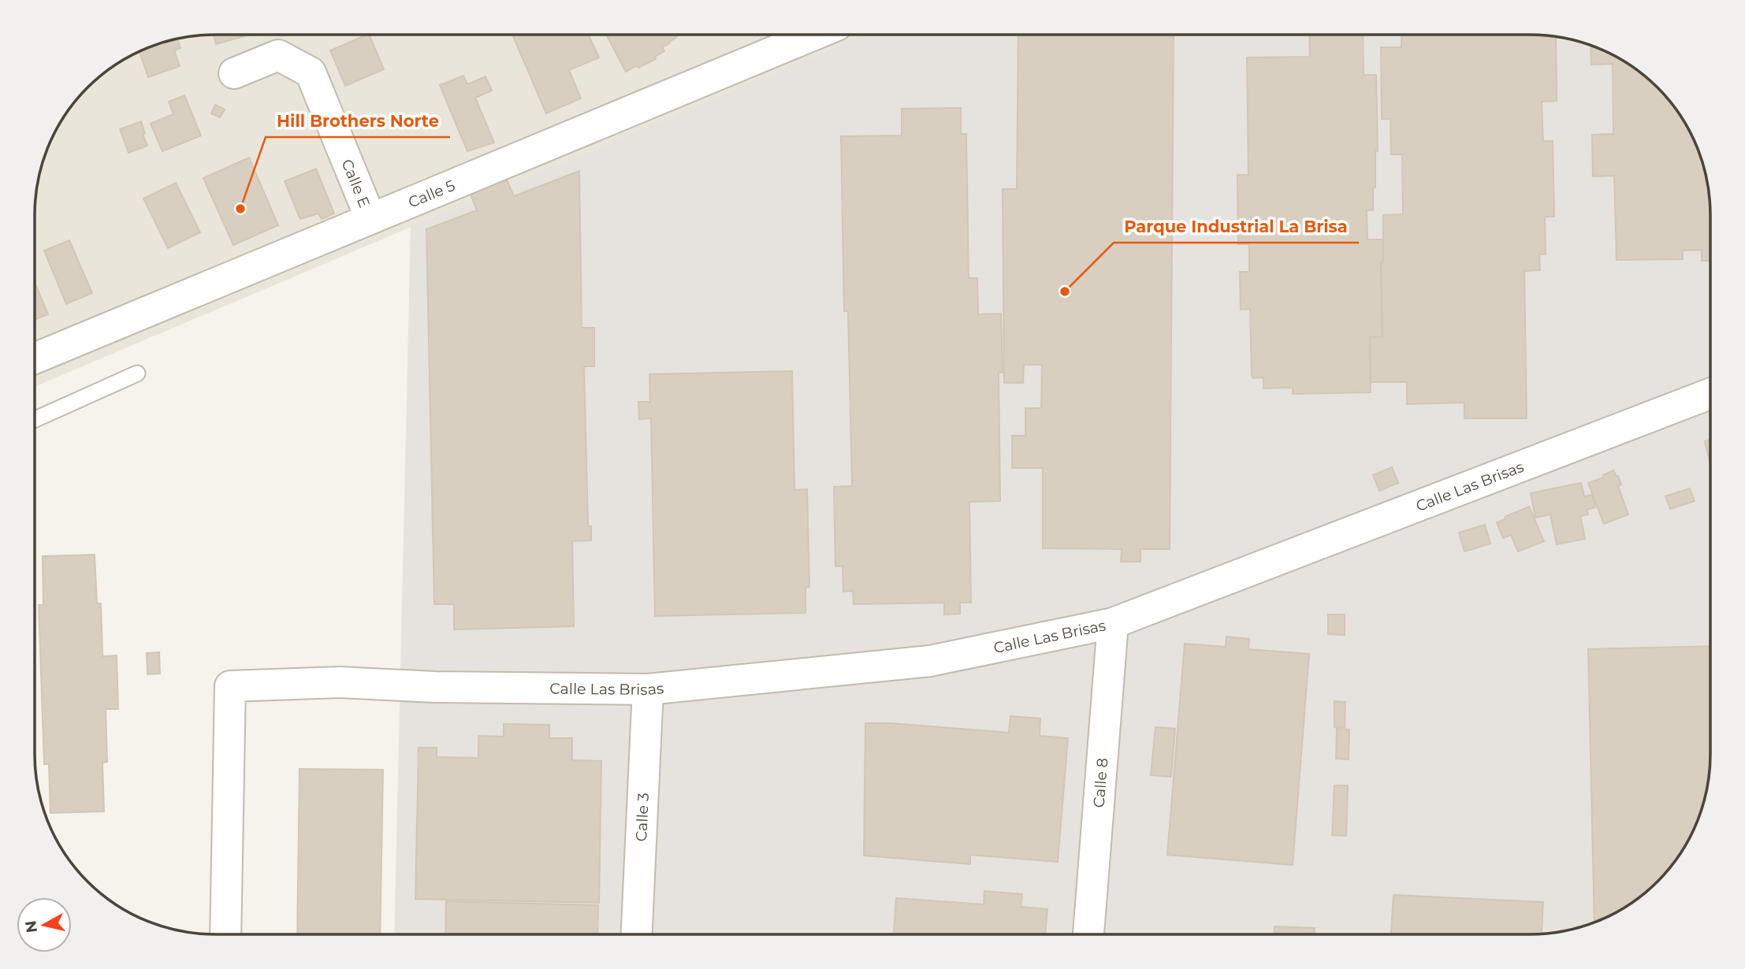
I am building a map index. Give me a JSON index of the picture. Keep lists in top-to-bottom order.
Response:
{
  "streets": {
    "street": [
      "Calle E",
      "Calle 5",
      "Calle Las Brisas",
      "Calle 8",
      "Calle 3"
    ]
  },
  "crossings": [
    ["Calle E", "Calle 5"],
    ["Calle Las Brisas", "Calle 8"],
    ["Calle Las Brisas", "Calle 3"]
  ],
  "places": ["Hill Brothers Norte", "Parque Industrial La Brisa"],
  "north": "left"
}
